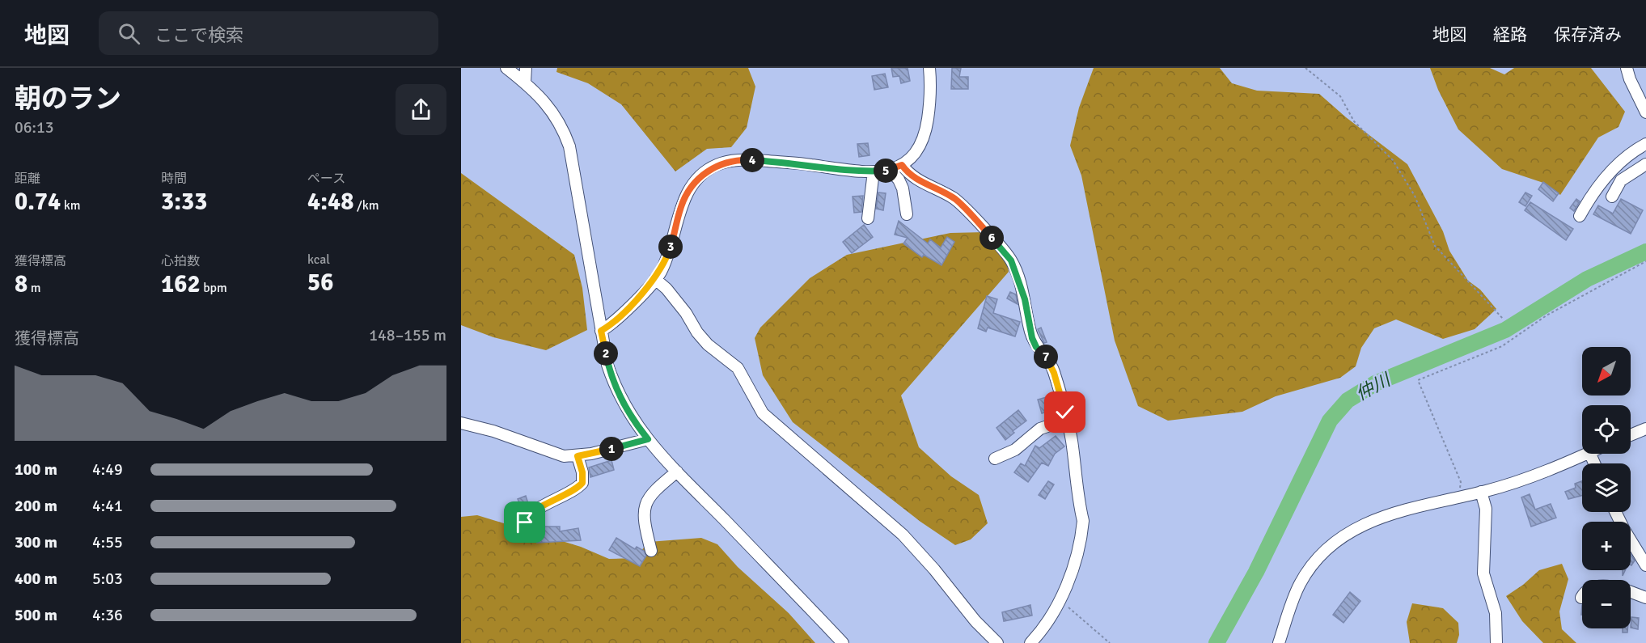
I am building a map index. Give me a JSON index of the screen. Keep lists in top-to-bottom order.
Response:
{
  "water": ["仲川"],
  "north": "bottom left",
  "page": {
    "header": "地図",
    "search": "ここで検索",
    "nav": ["地図", "経路", "保存済み"],
    "heading": ["朝のラン", "06:13"],
    "pins": [
      "4",
      "5",
      "6",
      "3",
      "2",
      "7",
      "1"
    ],
    "stats": [
      ["距離", "0.74 km"],
      ["時間", "3:33"],
      ["ペース", "4:48 /km"],
      ["獲得標高", "8 m"],
      ["心拍数", "162 bpm"],
      ["kcal", "56"]
    ],
    "chart": ["獲得標高", "148–155 m"],
    "map_buttons": ["+", "−"],
    "list": [
      {
        "name": "100 m",
        "note": "4:49"
      },
      {
        "name": "200 m",
        "note": "4:41"
      },
      {
        "name": "300 m",
        "note": "4:55"
      },
      {
        "name": "400 m",
        "note": "5:03"
      },
      {
        "name": "500 m",
        "note": "4:36"
      }
    ]
  }
}
